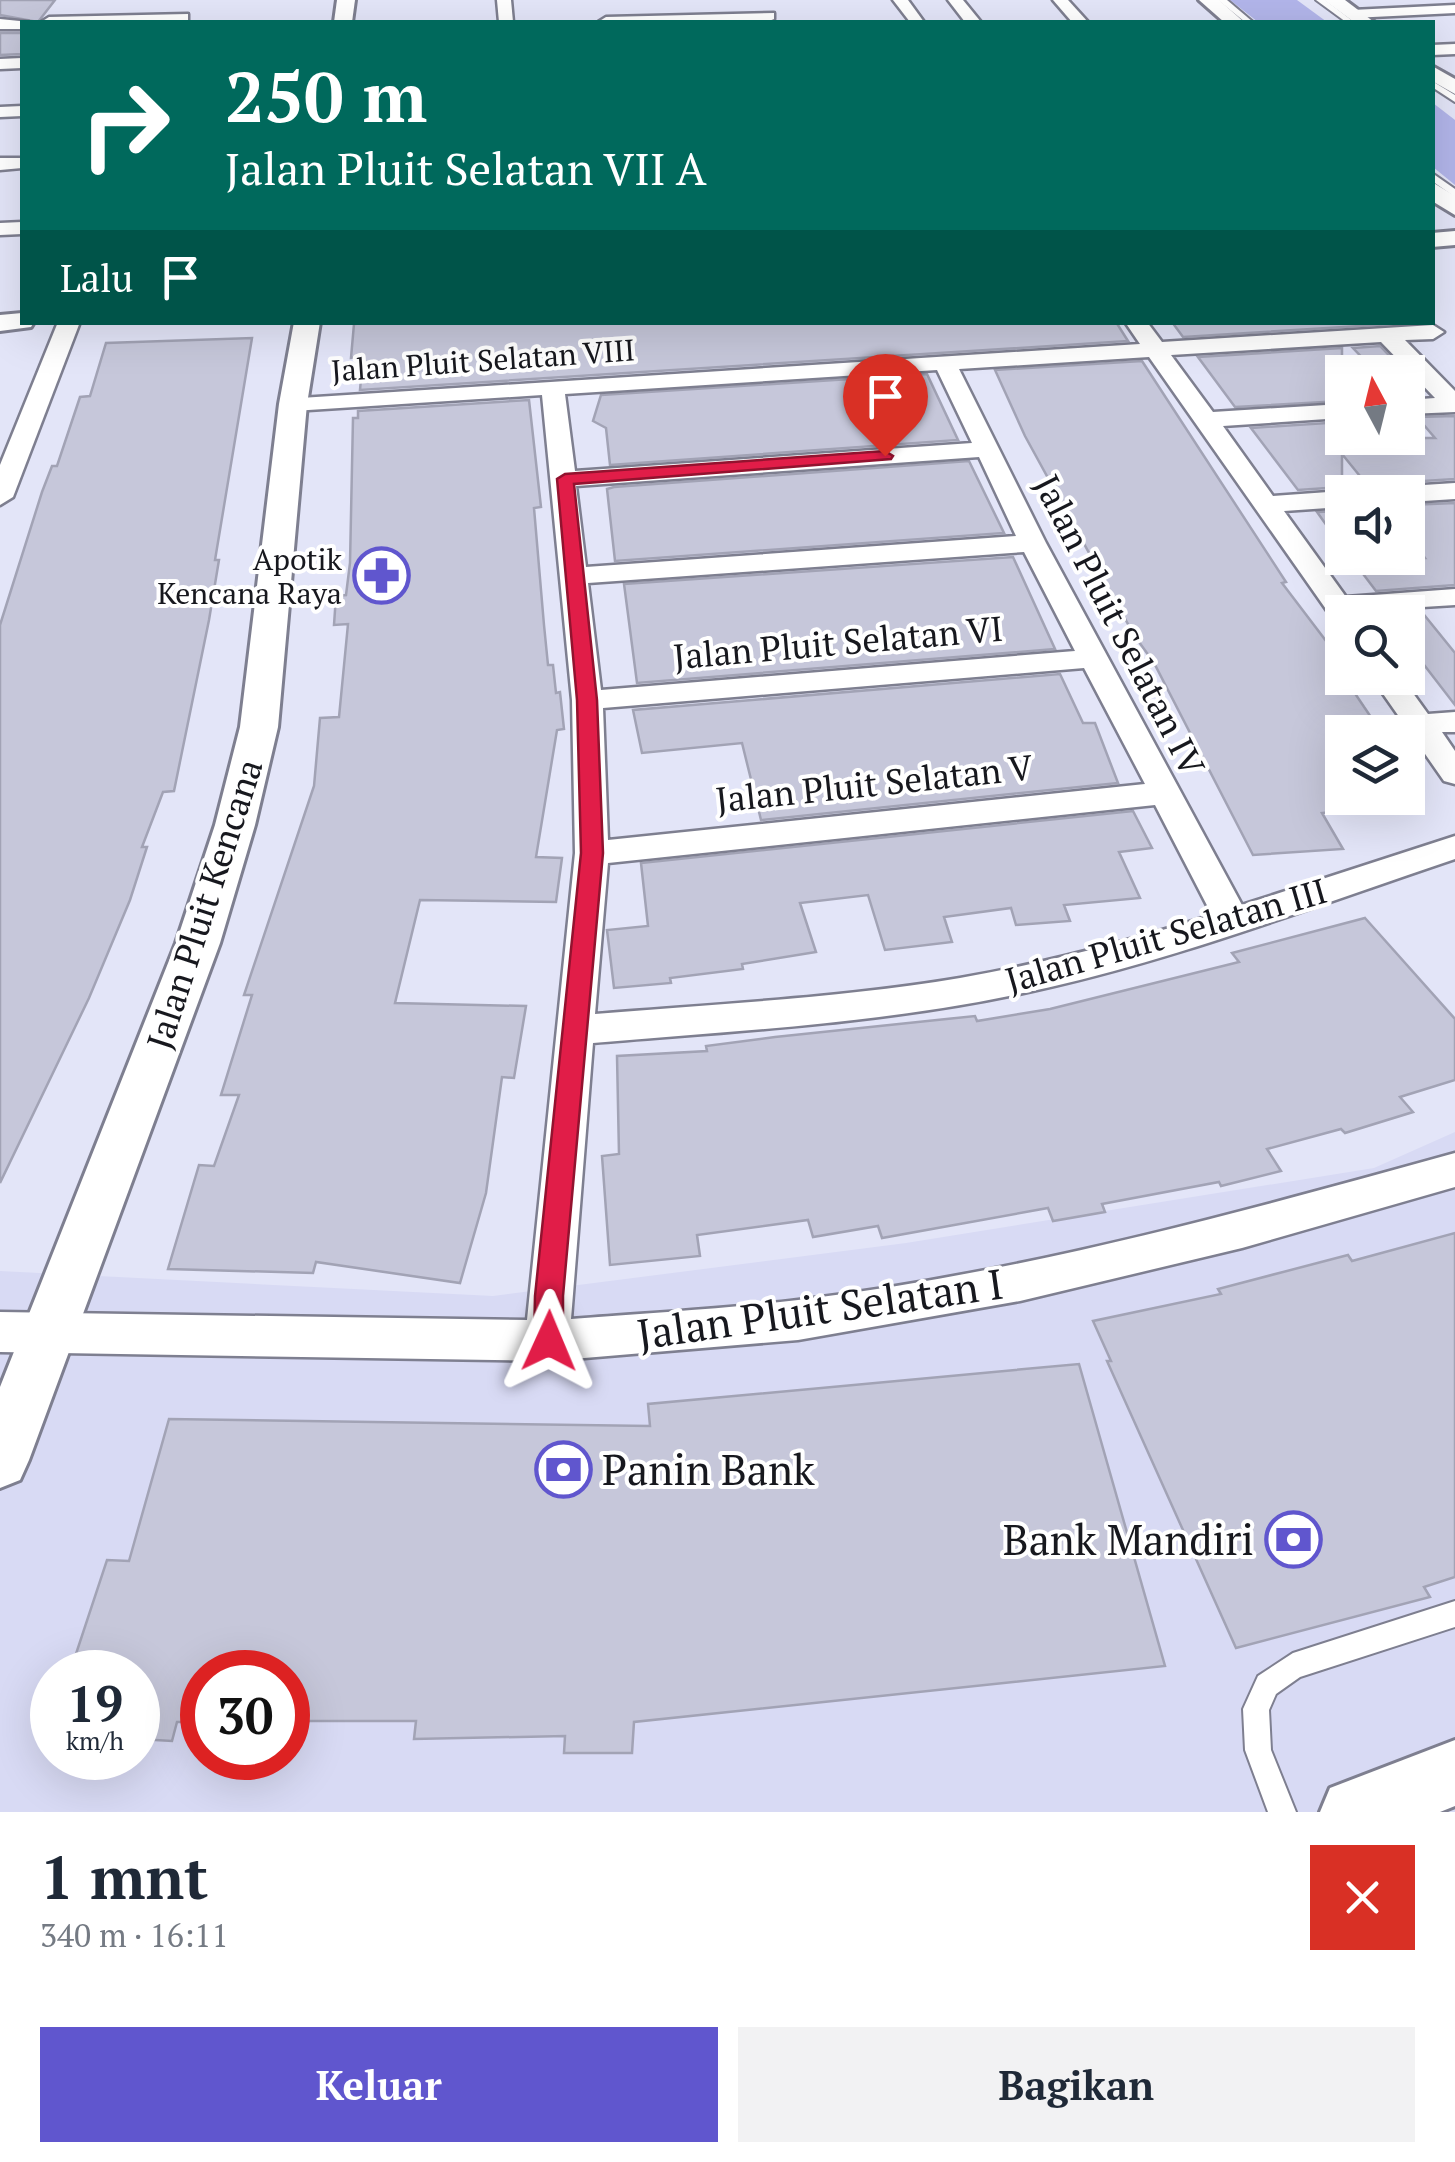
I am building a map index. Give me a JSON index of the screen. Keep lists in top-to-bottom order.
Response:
{
  "streets": {
    "street": [
      "Jalan Pluit Selatan VIII",
      "Jalan Pluit Selatan IV",
      "Jalan Pluit Selatan VI",
      "Jalan Pluit Selatan V",
      "Jalan Pluit Kencana",
      "Jalan Pluit Selatan III",
      "Jalan Pluit Selatan I"
    ]
  },
  "crossings": [
    ["Jalan Pluit Selatan VIII", "Jalan Pluit Selatan IV"],
    ["Jalan Pluit Selatan VIII", "Jalan Pluit Kencana"],
    ["Jalan Pluit Selatan IV", "Jalan Pluit Selatan VI"],
    ["Jalan Pluit Selatan IV", "Jalan Pluit Selatan V"],
    ["Jalan Pluit Selatan IV", "Jalan Pluit Selatan III"],
    ["Jalan Pluit Kencana", "Jalan Pluit Selatan I"]
  ],
  "places": {
    "pharmacy": ["Apotik Kencana Raya"],
    "bank": ["Panin Bank", "Bank Mandiri"]
  },
  "north": "top",
  "page": {
    "turn": ["250 m", "Jalan Pluit Selatan VII A"],
    "then": "Lalu",
    "speed": "19 km/h",
    "limit": "30",
    "heading": ["1 mnt", "340 m · 16:11"],
    "buttons": ["Keluar", "Bagikan"]
  }
}
